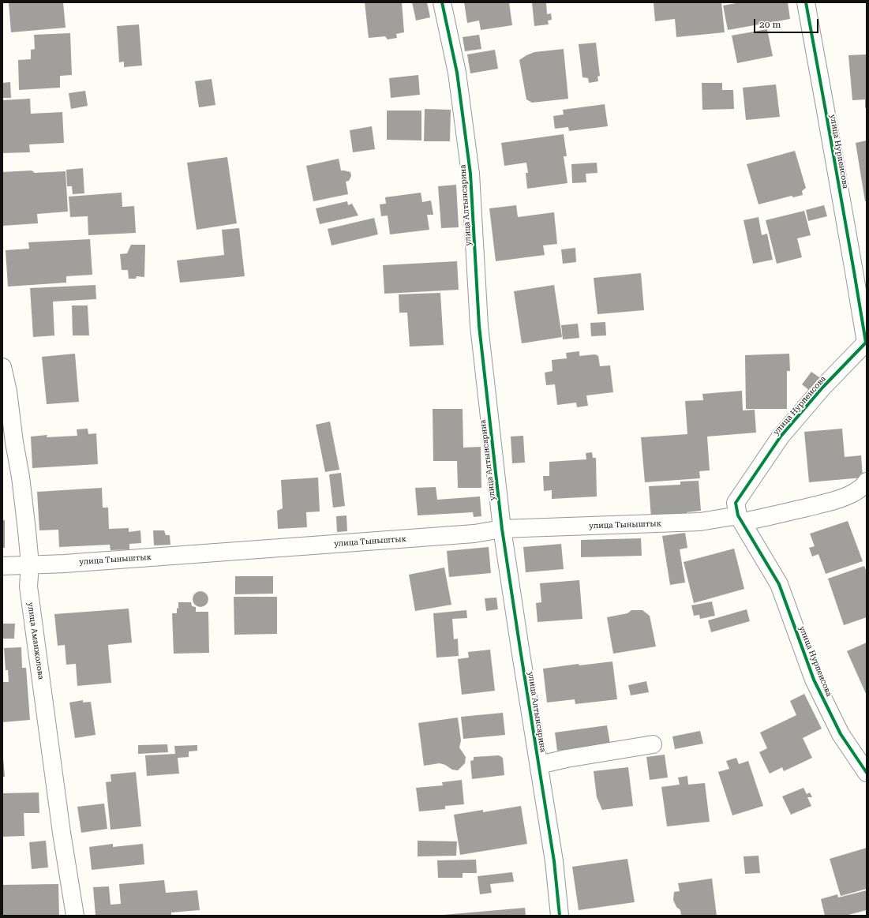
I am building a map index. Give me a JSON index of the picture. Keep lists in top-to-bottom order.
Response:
{
  "streets": {
    "street": [
      "улица Нурпеисова",
      "улица Алтынсарина",
      "улица Тыныштык",
      "улица Аманжолова"
    ]
  },
  "crossings": [
    ["улица Нурпеисова", "улица Тыныштык"],
    ["улица Алтынсарина", "улица Тыныштык"],
    ["улица Тыныштык", "улица Аманжолова"]
  ],
  "scale_bar": "20 m"
}
